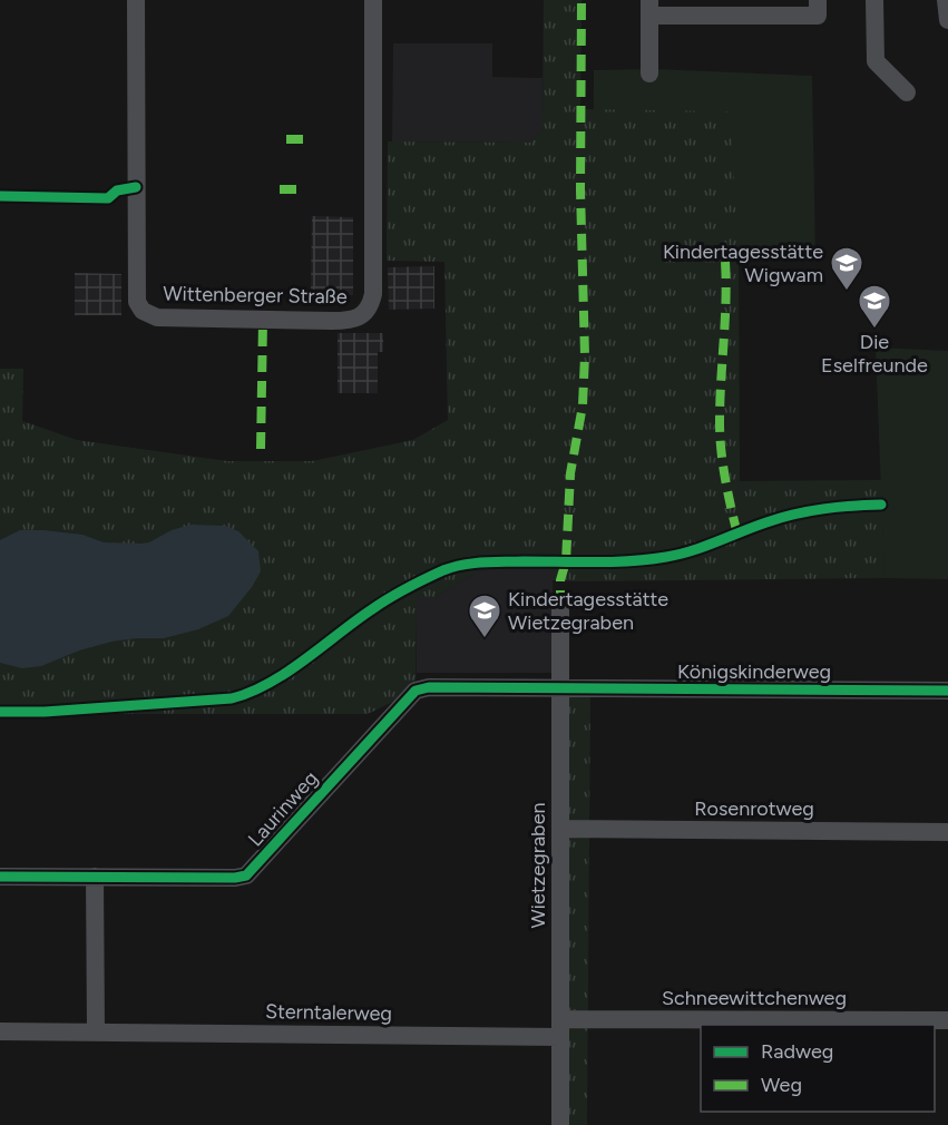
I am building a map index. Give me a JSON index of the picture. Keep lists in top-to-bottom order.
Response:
{
  "streets": {
    "street": [
      "Wittenberger Straße",
      "Königskinderweg",
      "Laurinweg",
      "Rosenrotweg",
      "Wietzegraben",
      "Schneewittchenweg",
      "Sterntalerweg"
    ]
  },
  "crossings": [
    ["Königskinderweg", "Laurinweg"],
    ["Königskinderweg", "Wietzegraben"],
    ["Laurinweg", "Wietzegraben"],
    ["Rosenrotweg", "Wietzegraben"],
    ["Wietzegraben", "Schneewittchenweg"],
    ["Wietzegraben", "Sterntalerweg"],
    ["Schneewittchenweg", "Sterntalerweg"]
  ],
  "places": {
    "school or university": ["Kindertagesstätte Wigwam", "Die Eselfreunde", "Kindertagesstätte Wietzegraben"]
  },
  "legend": ["Radweg", "Weg"]
}
